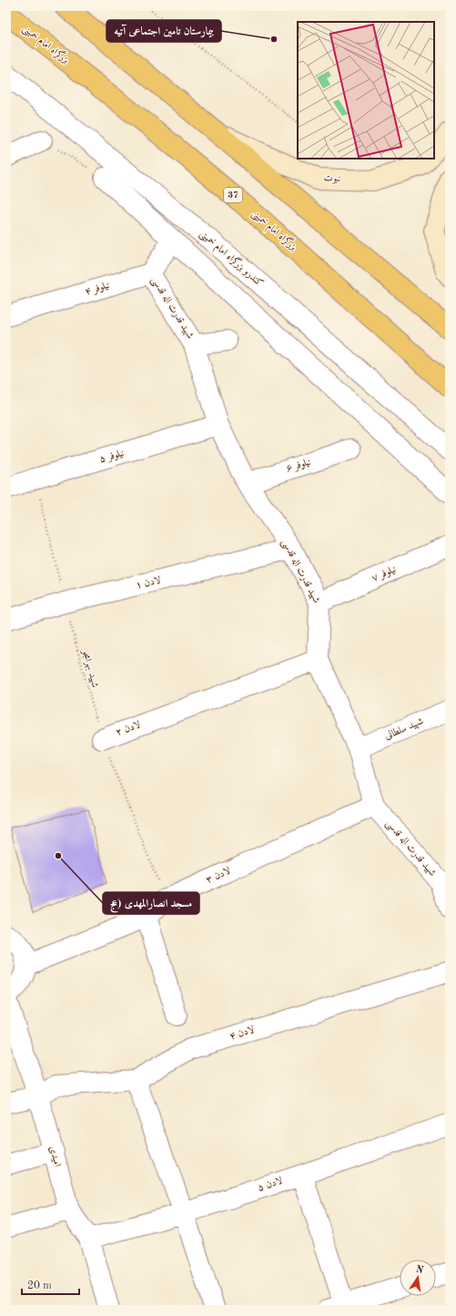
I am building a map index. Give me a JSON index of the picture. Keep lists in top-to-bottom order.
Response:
{
  "streets": {
    "highway": ["بزرگراه امام خمینی", "37"],
    "main road": ["نبوت"],
    "street": [
      "کندرو بزرگراه امام خمینی",
      "نیلوفر ۴",
      "شهید قدرت اله قدسی",
      "نیلوفر ۵",
      "نیلوفر ۶",
      "نیلوفر ۷",
      "لادن ۱",
      "لادن ۲",
      "شهید سلطانی",
      "لادن ۳",
      "لادن ۴",
      "امیدی",
      "لادن ۵"
    ],
    "path": ["شهید بهرامجو"]
  },
  "crossings": [
    ["نیلوفر ۴", "شهید قدرت اله قدسی"],
    ["شهید قدرت اله قدسی", "نیلوفر ۵"],
    ["شهید قدرت اله قدسی", "نیلوفر ۶"],
    ["شهید قدرت اله قدسی", "نیلوفر ۷"],
    ["شهید قدرت اله قدسی", "لادن ۱"],
    ["شهید قدرت اله قدسی", "لادن ۲"],
    ["شهید قدرت اله قدسی", "شهید سلطانی"],
    ["شهید قدرت اله قدسی", "لادن ۳"],
    ["نیلوفر ۵", "شهید بهرامجو"],
    ["لادن ۱", "شهید بهرامجو"],
    ["شهید بهرامجو", "لادن ۲"],
    ["لادن ۴", "امیدی"],
    ["امیدی", "لادن ۵"]
  ],
  "places": ["بیمارستان تامین اجتماعی آتیه", "مسجد انصارالمهدی (عج"],
  "scale_bar": "20 m",
  "north": "top"
}
